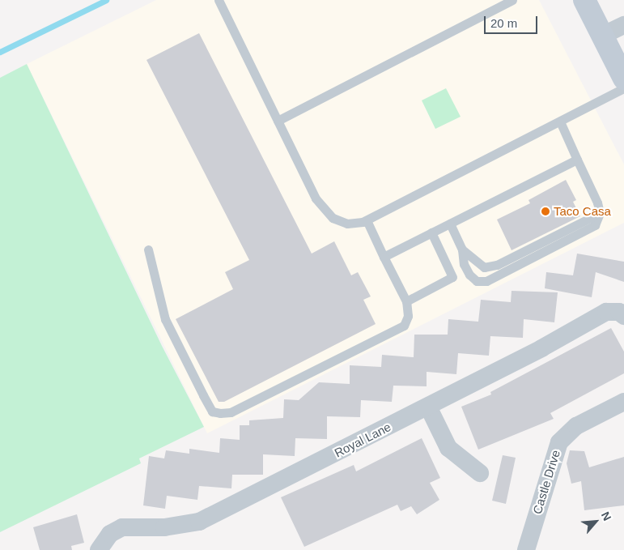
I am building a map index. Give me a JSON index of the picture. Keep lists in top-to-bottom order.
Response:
{
  "streets": {
    "street": ["Royal Lane", "Castle Drive"]
  },
  "places": ["Taco Casa"],
  "scale_bar": "20 m",
  "north": "top right"
}
